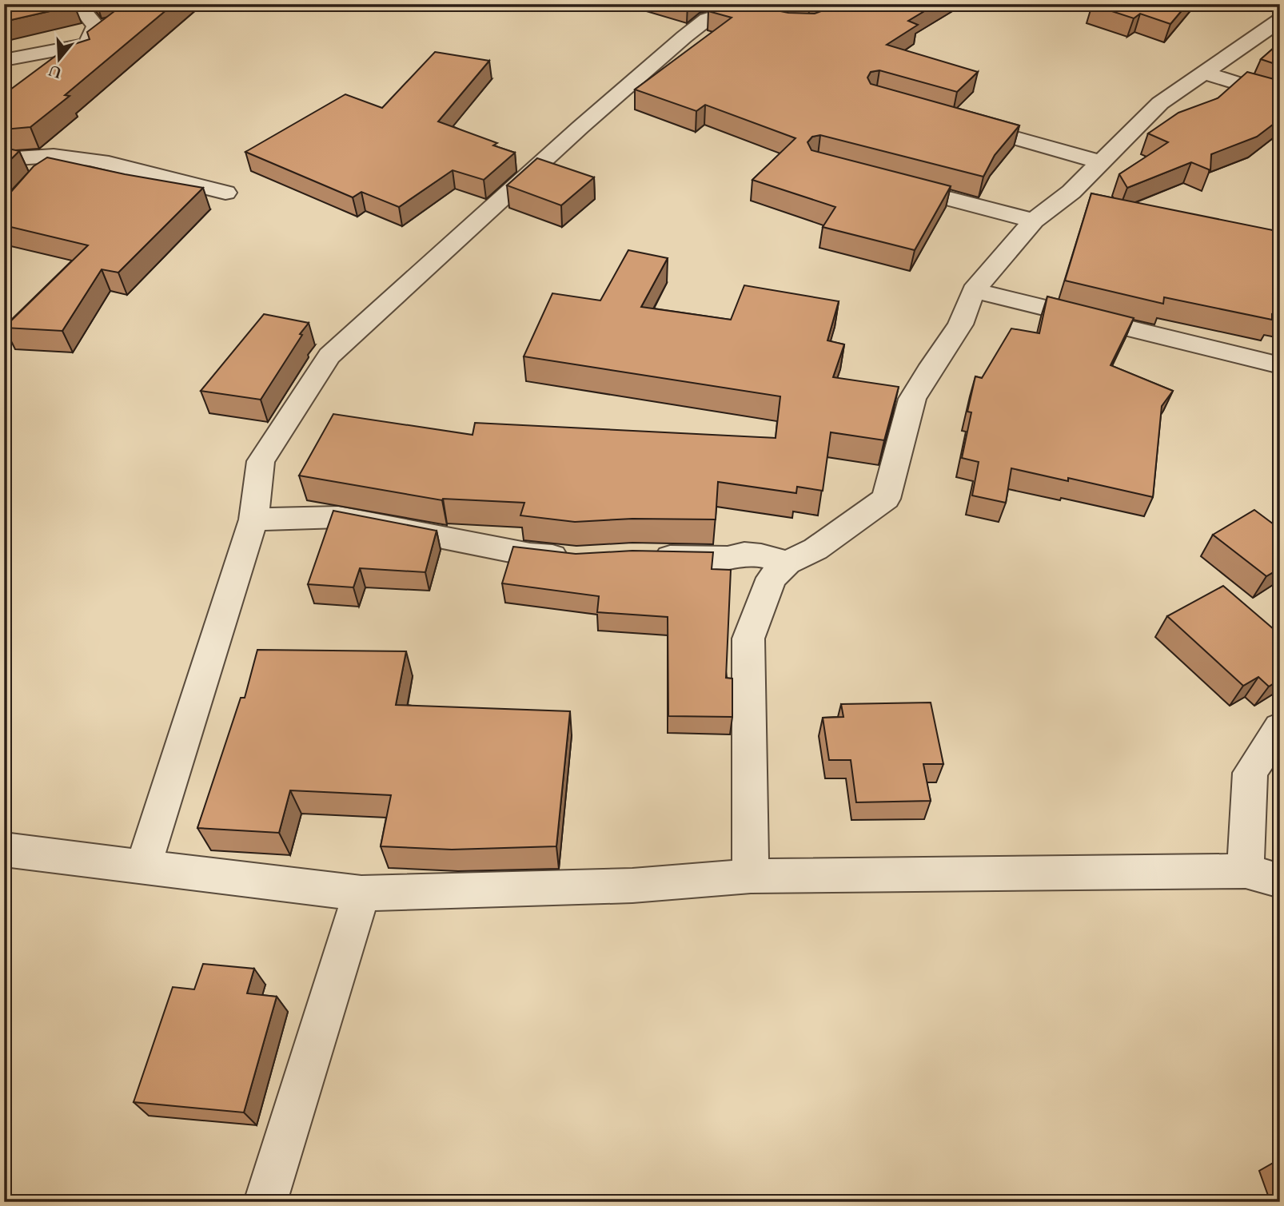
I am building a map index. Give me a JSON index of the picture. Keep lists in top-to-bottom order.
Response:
{
  "north": "bottom"
}
